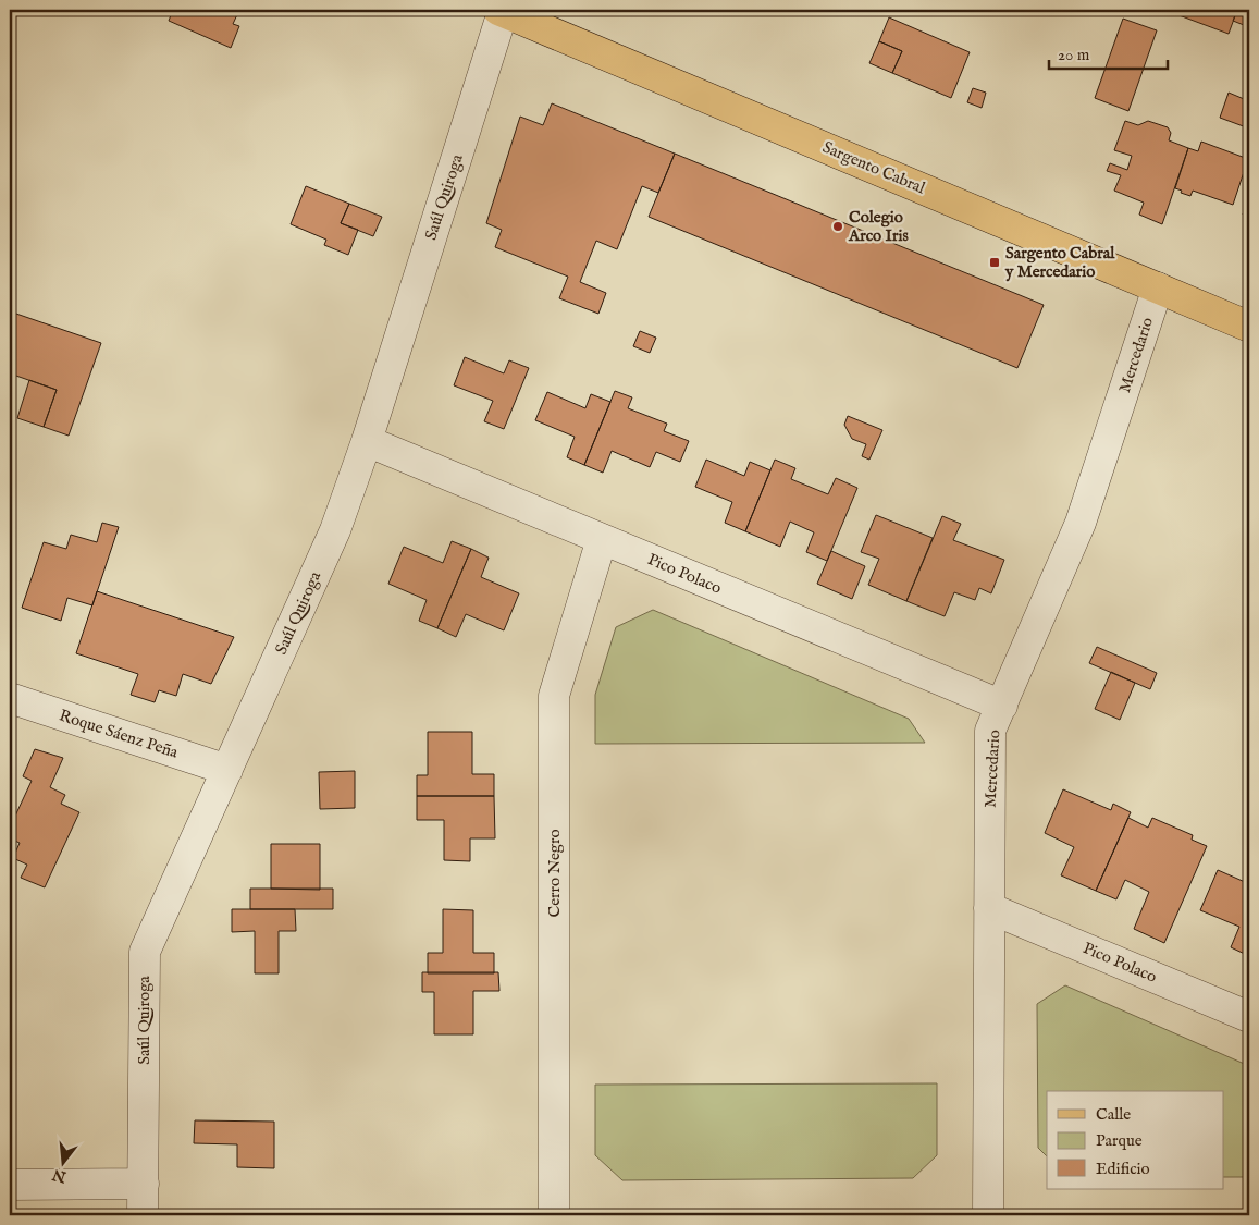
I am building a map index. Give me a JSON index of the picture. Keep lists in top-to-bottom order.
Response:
{
  "streets": {
    "main road": ["Sargento Cabral"],
    "street": [
      "Saúl Quiroga",
      "Mercedario",
      "Pico Polaco",
      "Roque Sáenz Peña",
      "Cerro Negro"
    ]
  },
  "crossings": [
    ["Sargento Cabral", "Saúl Quiroga"],
    ["Sargento Cabral", "Mercedario"],
    ["Saúl Quiroga", "Pico Polaco"],
    ["Saúl Quiroga", "Roque Sáenz Peña"],
    ["Mercedario", "Pico Polaco"],
    ["Pico Polaco", "Cerro Negro"]
  ],
  "places": {
    "other": ["Colegio Arco Iris"],
    "transit": ["Sargento Cabral y Mercedario"]
  },
  "legend": ["Calle", "Parque", "Edificio"],
  "scale_bar": "20 m",
  "north": "bottom"
}
